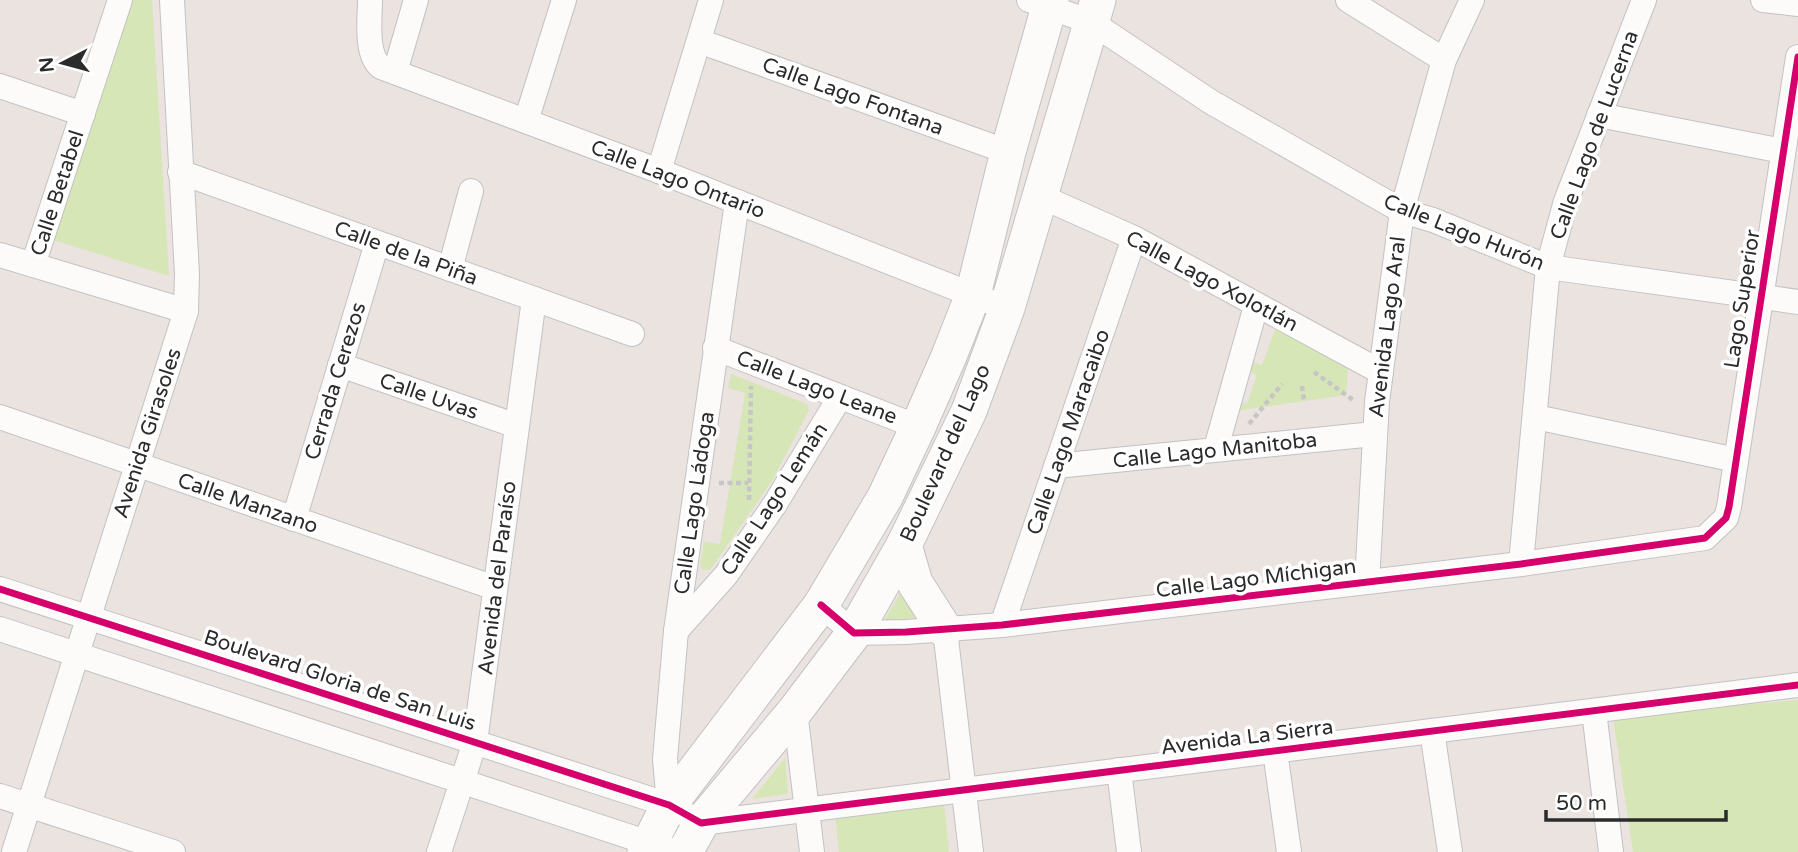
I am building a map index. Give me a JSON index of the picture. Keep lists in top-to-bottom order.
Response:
{
  "streets": {
    "street": [
      "Calle Lago Fontana",
      "Calle Lago de Lucerna",
      "Calle Lago Ontario",
      "Calle Betabel",
      "Calle Lago Hurón",
      "Calle de la Piña",
      "Calle Lago Xolotlán",
      "Lago Superior",
      "Avenida Lago Aral",
      "Cerrada Cerezos",
      "Calle Lago Leane",
      "Calle Uvas",
      "Calle Lago Maracaibo",
      "Avenida Girasoles",
      "Calle Lago Manitoba",
      "Boulevard del Lago",
      "Calle Lago Lemán",
      "Calle Manzano",
      "Calle Lago Ládoga",
      "Avenida del Paraíso",
      "Calle Lago Míchigan",
      "Boulevard Gloria de San Luis",
      "Avenida La Sierra"
    ]
  },
  "crossings": [
    ["Calle Lago Fontana", "Boulevard del Lago"],
    ["Calle Lago de Lucerna", "Calle Lago Hurón"],
    ["Calle Lago de Lucerna", "Calle Lago Míchigan"],
    ["Calle Lago Ontario", "Boulevard del Lago"],
    ["Calle Lago Ontario", "Calle Lago Ládoga"],
    ["Calle Lago Hurón", "Lago Superior"],
    ["Calle Lago Hurón", "Avenida Lago Aral"],
    ["Calle Lago Hurón", "Boulevard del Lago"],
    ["Calle de la Piña", "Cerrada Cerezos"],
    ["Calle de la Piña", "Avenida Girasoles"],
    ["Calle de la Piña", "Avenida del Paraíso"],
    ["Calle Lago Xolotlán", "Avenida Lago Aral"],
    ["Calle Lago Xolotlán", "Calle Lago Maracaibo"],
    ["Calle Lago Xolotlán", "Boulevard del Lago"],
    ["Lago Superior", "Calle Lago Míchigan"],
    ["Avenida Lago Aral", "Calle Lago Manitoba"],
    ["Avenida Lago Aral", "Calle Lago Míchigan"],
    ["Cerrada Cerezos", "Calle Uvas"],
    ["Cerrada Cerezos", "Calle Manzano"],
    ["Calle Lago Leane", "Boulevard del Lago"],
    ["Calle Lago Leane", "Calle Lago Lemán"],
    ["Calle Lago Leane", "Calle Lago Ládoga"],
    ["Calle Uvas", "Avenida del Paraíso"],
    ["Calle Lago Maracaibo", "Calle Lago Manitoba"],
    ["Calle Lago Maracaibo", "Calle Lago Míchigan"],
    ["Avenida Girasoles", "Calle Manzano"],
    ["Avenida Girasoles", "Boulevard Gloria de San Luis"],
    ["Boulevard del Lago", "Calle Lago Ládoga"],
    ["Boulevard del Lago", "Calle Lago Míchigan"],
    ["Boulevard del Lago", "Boulevard Gloria de San Luis"],
    ["Boulevard del Lago", "Avenida La Sierra"],
    ["Calle Lago Lemán", "Calle Lago Ládoga"],
    ["Calle Manzano", "Avenida del Paraíso"],
    ["Calle Lago Ládoga", "Boulevard Gloria de San Luis"],
    ["Avenida del Paraíso", "Boulevard Gloria de San Luis"],
    ["Boulevard Gloria de San Luis", "Avenida La Sierra"]
  ],
  "scale_bar": "50 m",
  "north": "left"
}
